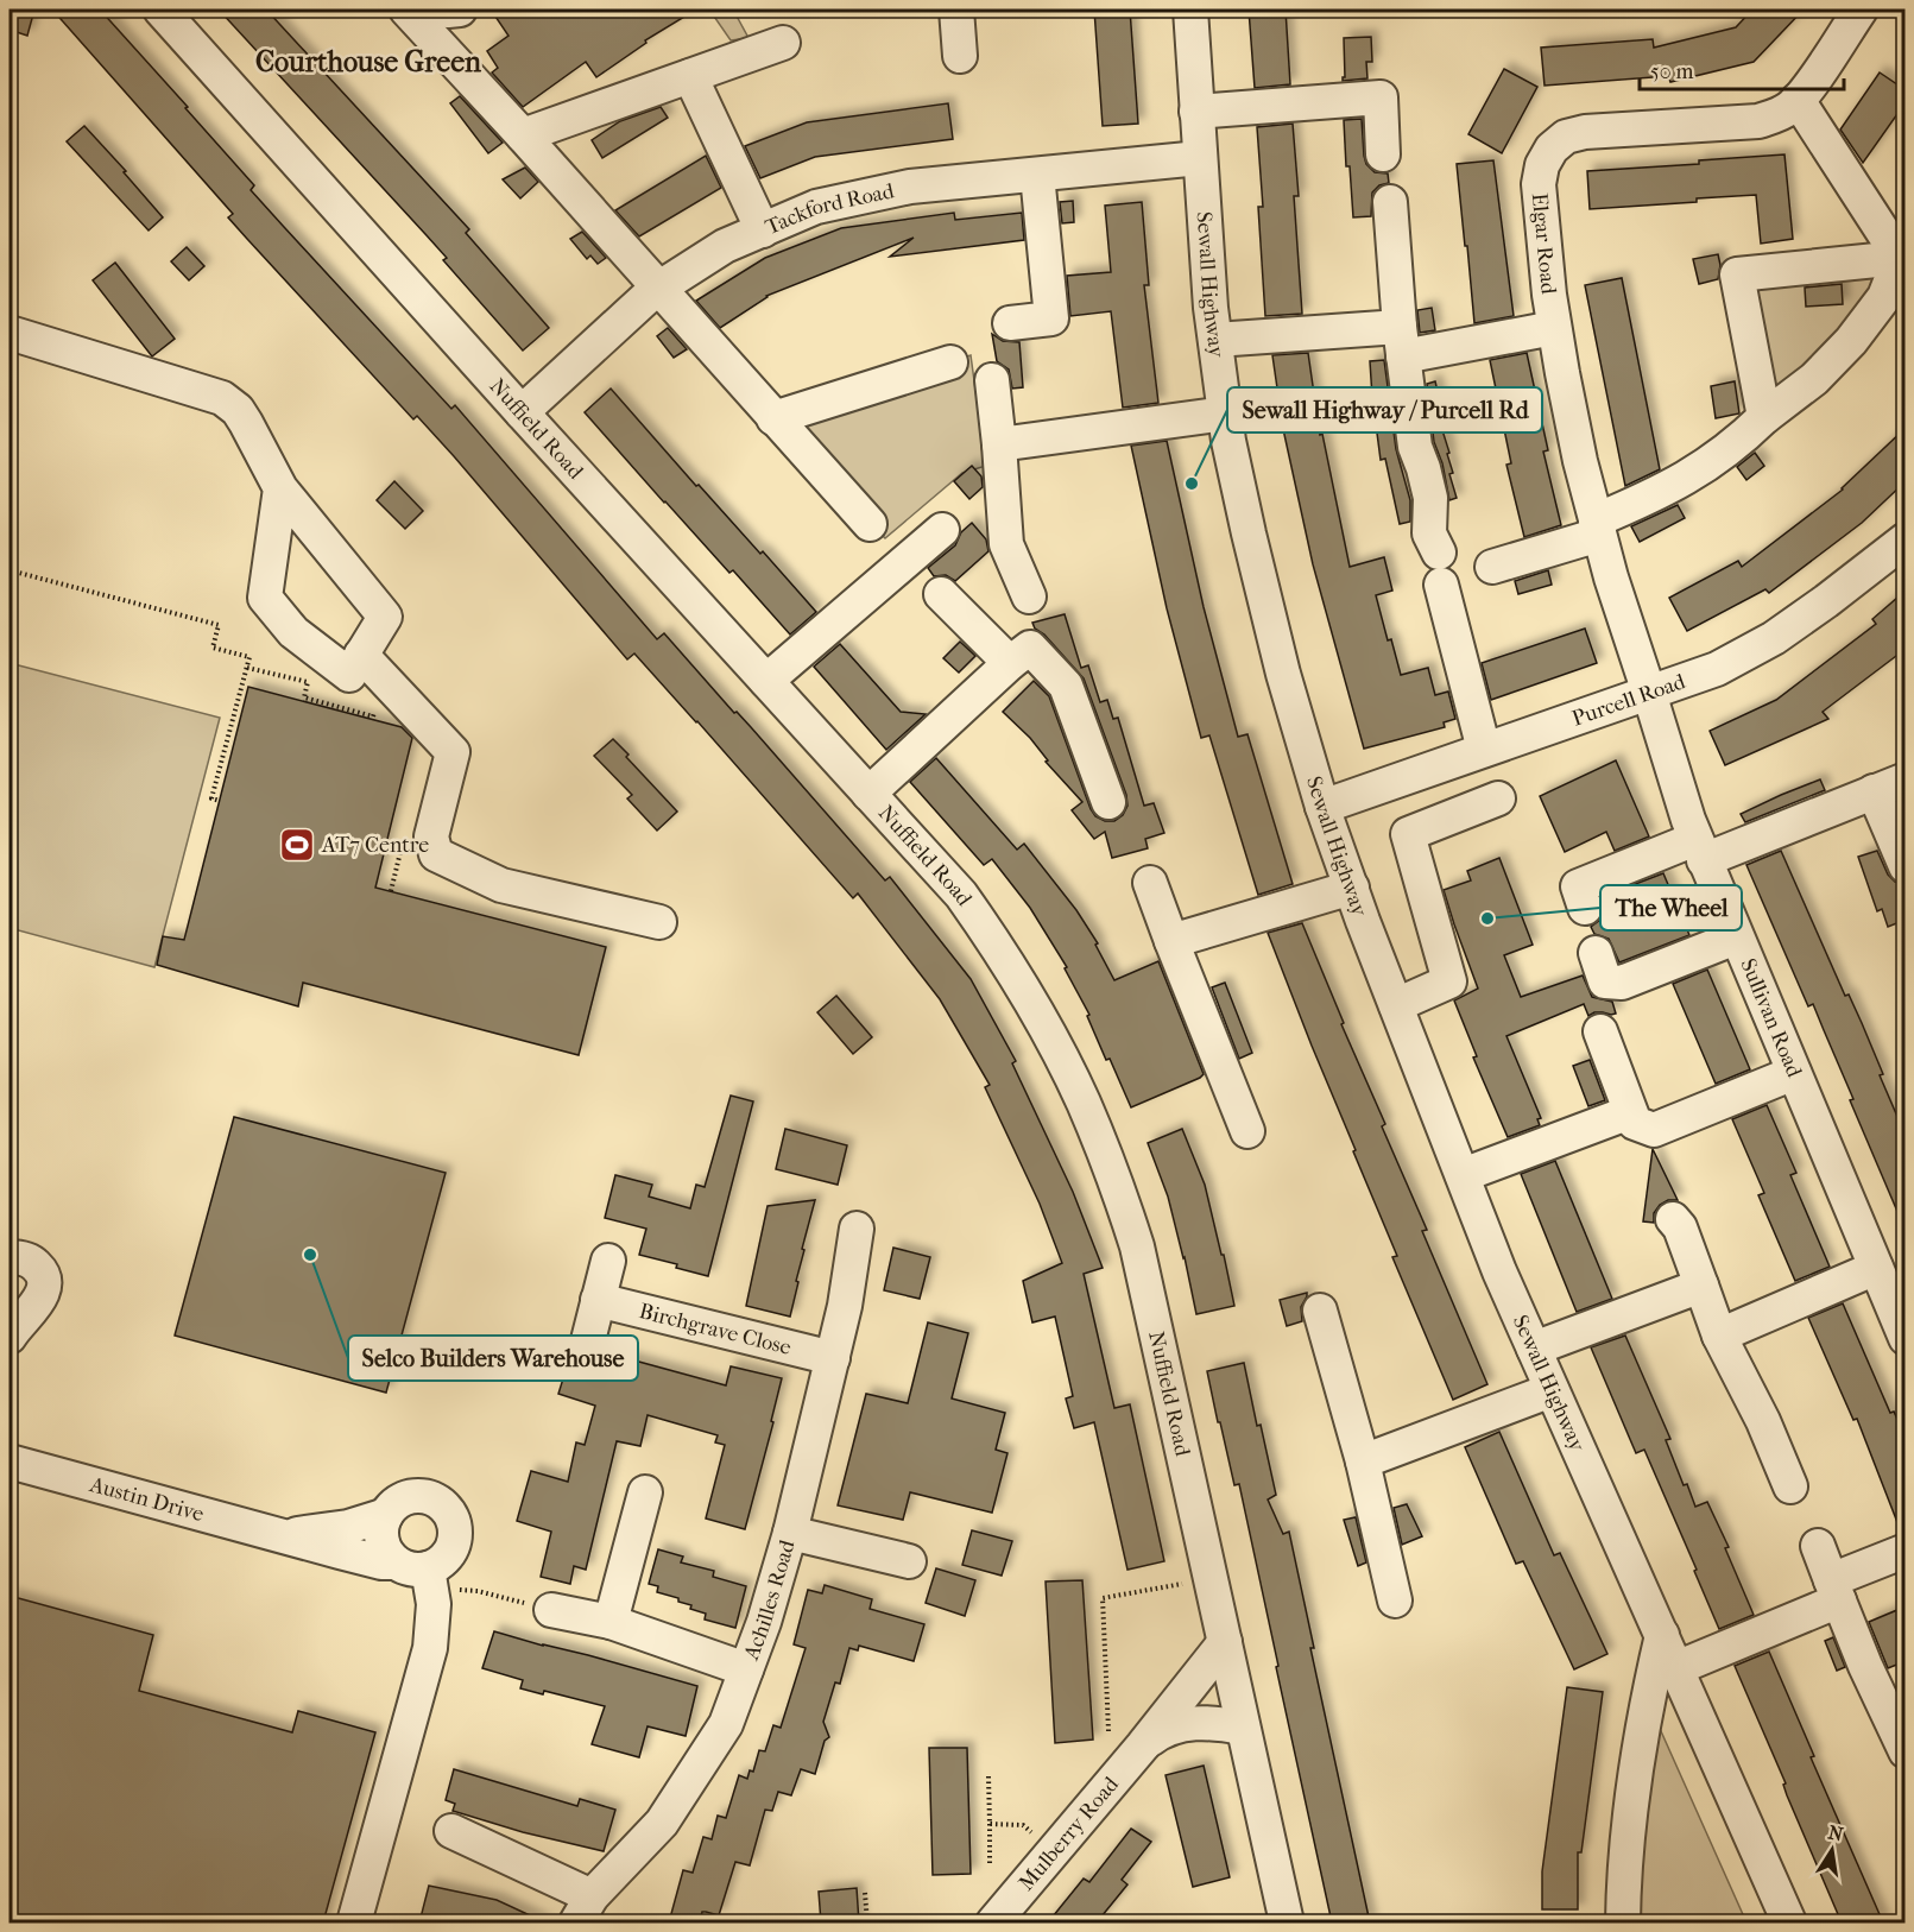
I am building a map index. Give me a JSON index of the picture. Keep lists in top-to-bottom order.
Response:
{
  "streets": {
    "street": [
      "Tackford Road",
      "Elgar Road",
      "Sewall Highway",
      "Nuffield Road",
      "Purcell Road",
      "Sullivan Road",
      "Birchgrave Close",
      "Austin Drive",
      "Achilles Road",
      "Mulberry Road"
    ]
  },
  "crossings": [
    ["Tackford Road", "Sewall Highway"],
    ["Tackford Road", "Nuffield Road"],
    ["Elgar Road", "Purcell Road"],
    ["Elgar Road", "Sullivan Road"],
    ["Sewall Highway", "Purcell Road"],
    ["Nuffield Road", "Mulberry Road"],
    ["Purcell Road", "Sullivan Road"],
    ["Birchgrave Close", "Achilles Road"]
  ],
  "districts": ["Courthouse Green"],
  "places": {
    "other": ["Sewall Highway / Purcell Rd", "The Wheel", "Selco Builders Warehouse"],
    "sports": ["AT7 Centre"]
  },
  "scale_bar": "50 m",
  "north": "top"
}
